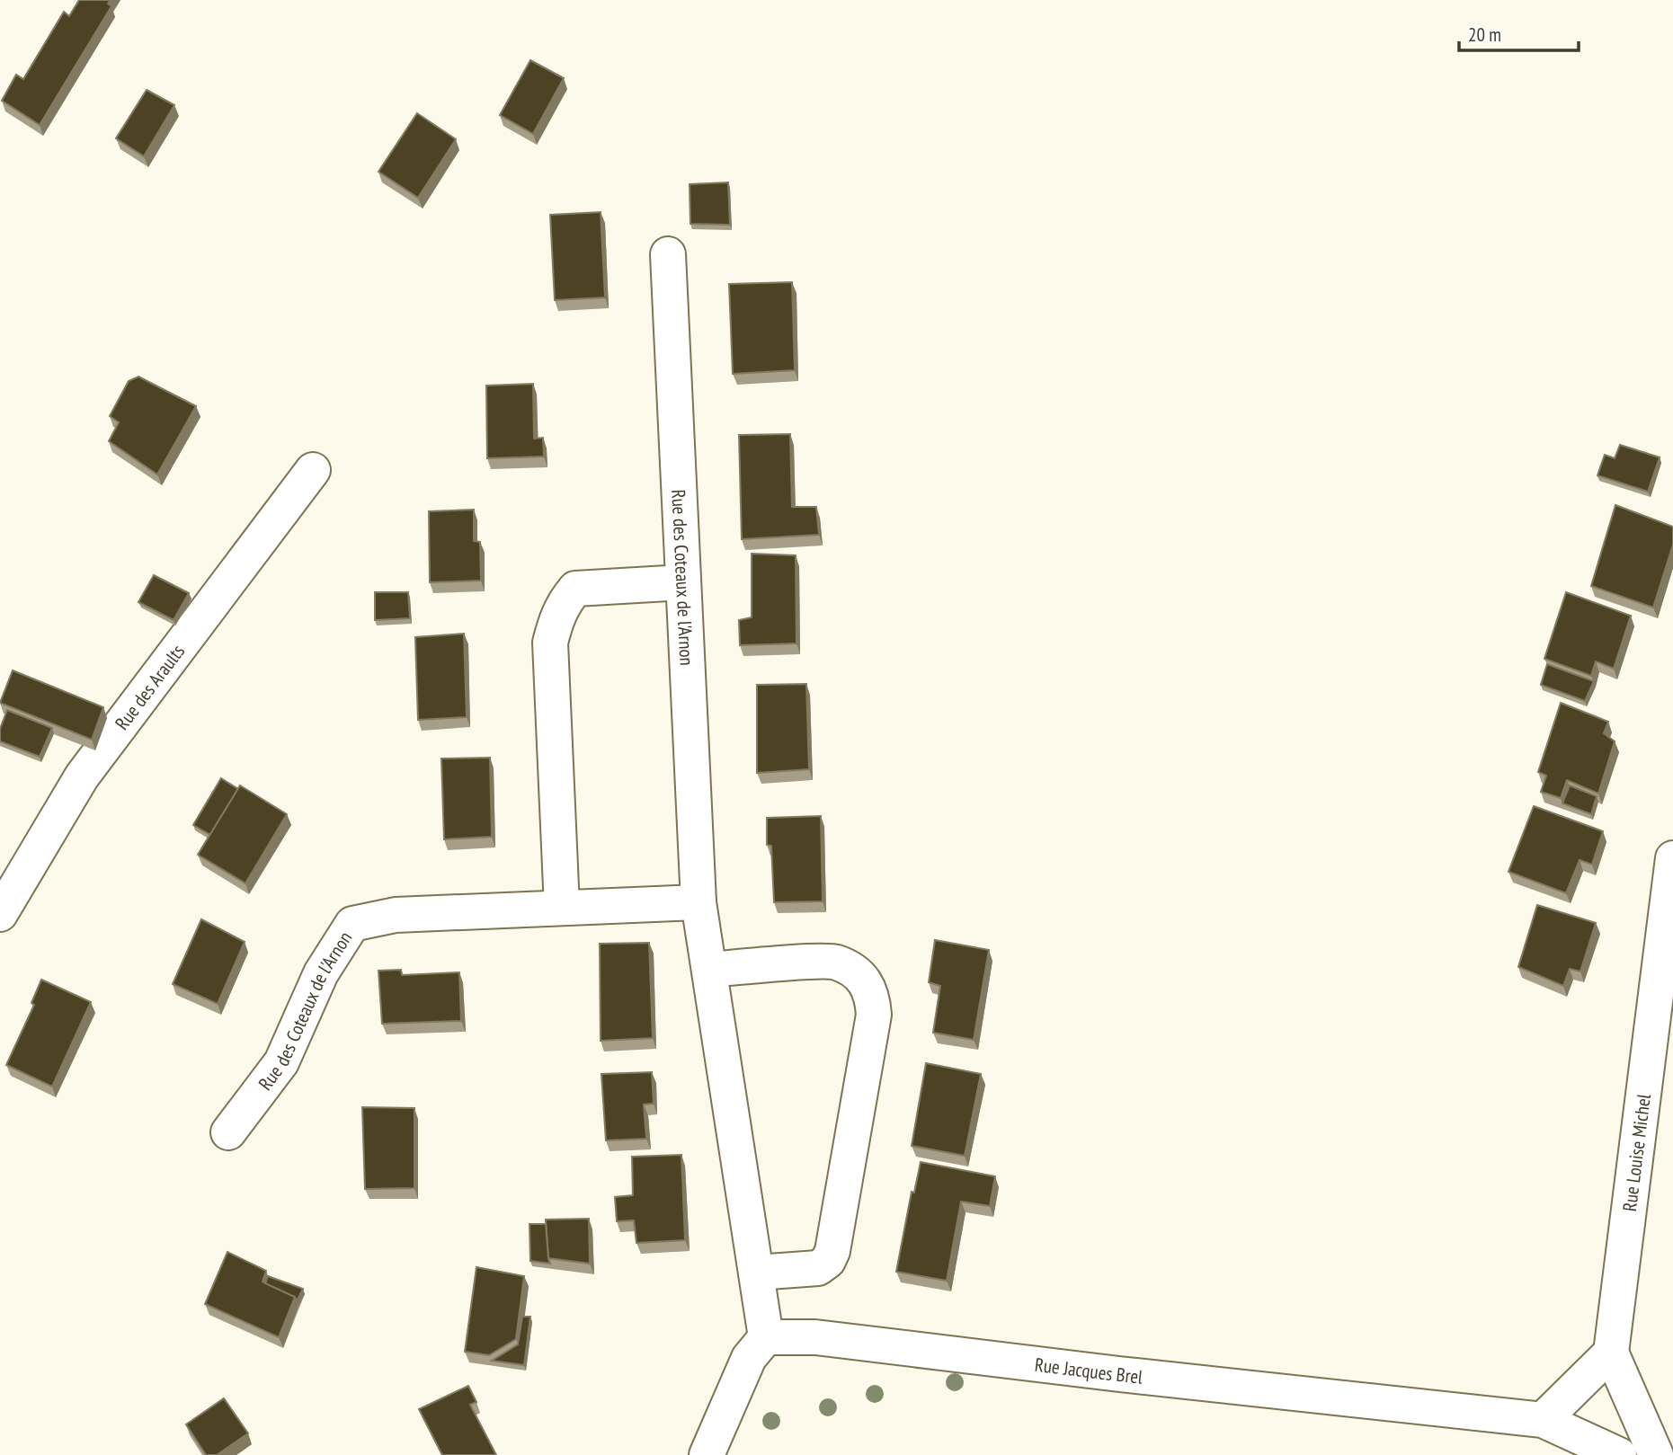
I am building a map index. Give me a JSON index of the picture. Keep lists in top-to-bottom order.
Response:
{
  "streets": {
    "street": [
      "Rue des Coteaux de l'Arnon",
      "Rue des Araults",
      "Rue Louise Michel",
      "Rue Jacques Brel"
    ]
  },
  "crossings": [
    ["Rue des Coteaux de l'Arnon", "Rue Jacques Brel"]
  ],
  "scale_bar": "20 m"
}
